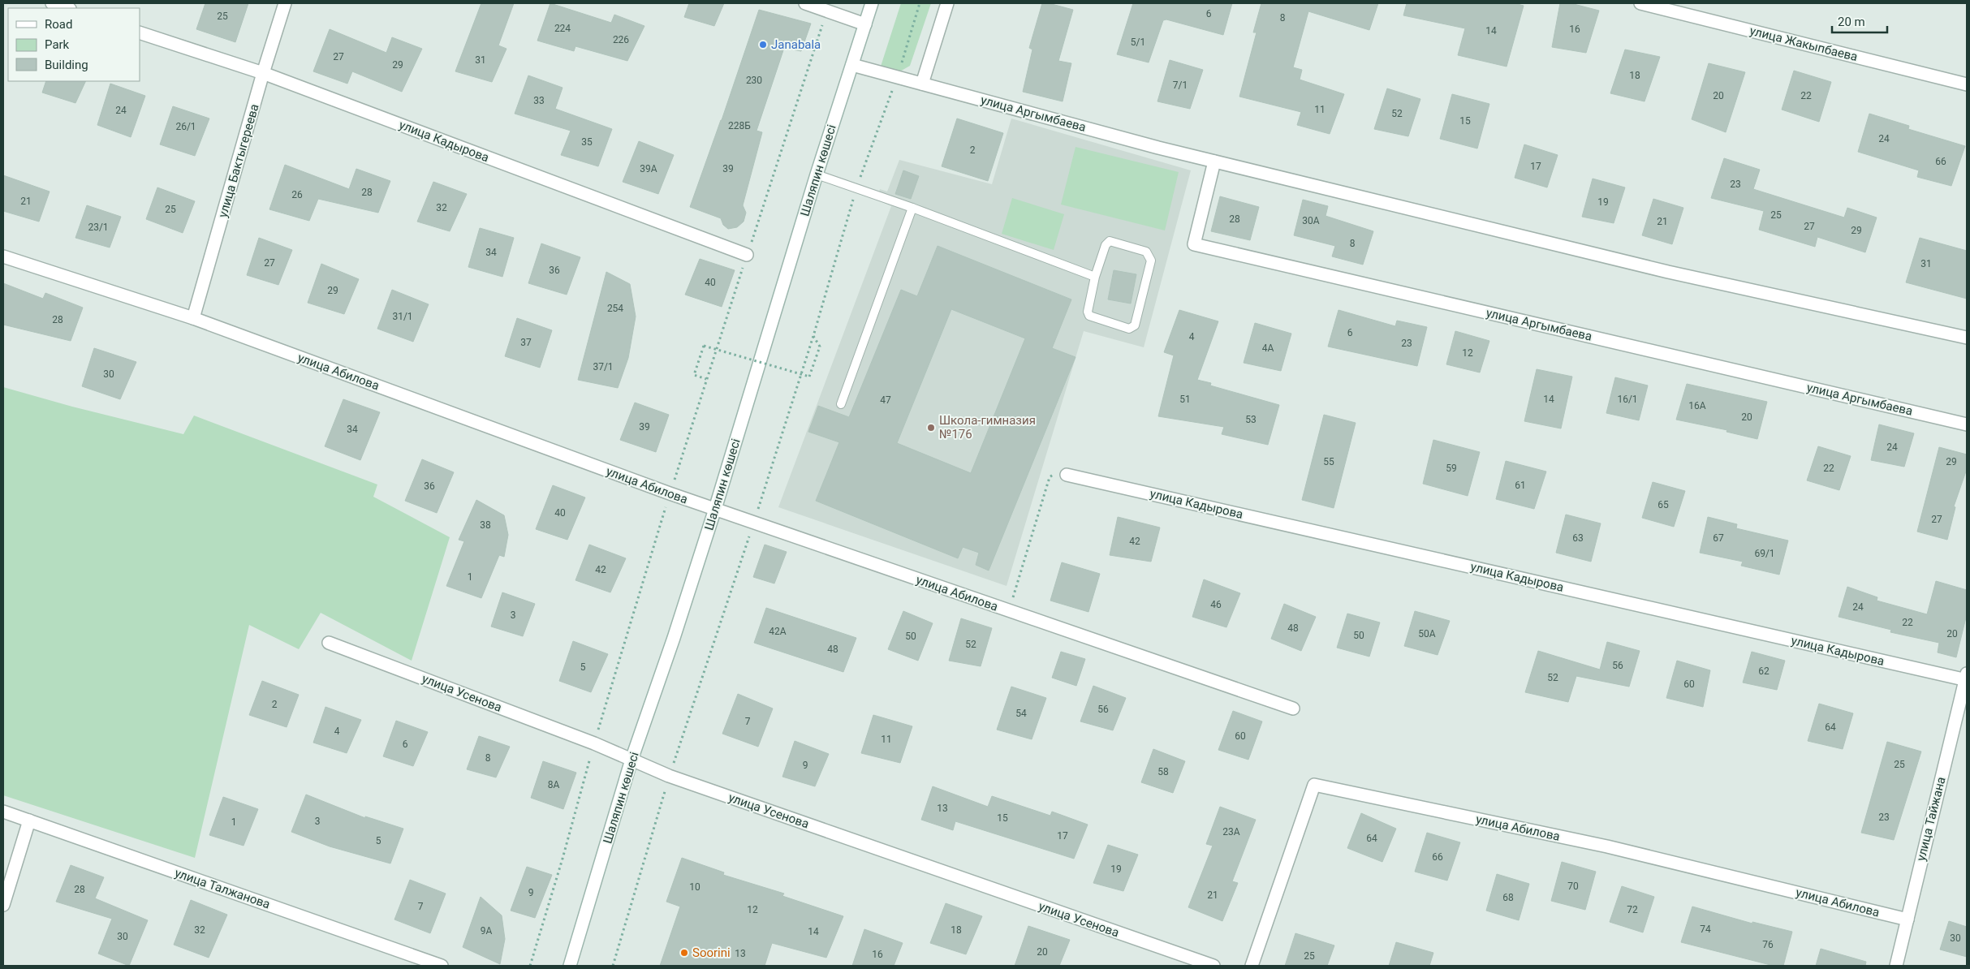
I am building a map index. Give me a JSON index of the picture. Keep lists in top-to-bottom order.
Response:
{
  "streets": {
    "street": [
      "улица Жакыпбаева",
      "улица Аргымбаева",
      "улица Кадырова",
      "улица Бактыгереева",
      "Шаляпин көшесі",
      "улица Абилова",
      "улица Усенова",
      "улица Тайжана",
      "улица Талжанова"
    ]
  },
  "crossings": [
    ["улица Аргымбаева", "Шаляпин көшесі"],
    ["улица Кадырова", "улица Бактыгереева"],
    ["улица Кадырова", "улица Тайжана"],
    ["улица Бактыгереева", "улица Абилова"],
    ["Шаляпин көшесі", "улица Абилова"],
    ["Шаляпин көшесі", "улица Усенова"],
    ["улица Абилова", "улица Тайжана"]
  ],
  "places": ["Janabala", "Школа-гимназия №176", "Soorini"],
  "house_numbers": [
    "6",
    "25",
    "8",
    "224",
    "16",
    "14",
    "226",
    "5/1",
    "27",
    "31",
    "29",
    "18",
    "230",
    "7/1",
    "20",
    "22",
    "33",
    "11",
    "24",
    "52",
    "15",
    "228Б",
    "26/1",
    "24",
    "35",
    "2",
    "66",
    "17",
    "39А",
    "39",
    "23",
    "28",
    "26",
    "21",
    "19",
    "32",
    "25",
    "25",
    "28",
    "30А",
    "21",
    "27",
    "23/1",
    "29",
    "8",
    "34",
    "27",
    "31",
    "36",
    "40",
    "29",
    "254",
    "31/1",
    "28",
    "6",
    "4",
    "37",
    "23",
    "4А",
    "12",
    "37/1",
    "30",
    "51",
    "14",
    "16/1",
    "47",
    "16А",
    "20",
    "53",
    "39",
    "34",
    "24",
    "55",
    "29",
    "59",
    "22",
    "61",
    "36",
    "65",
    "40",
    "27",
    "38",
    "63",
    "67",
    "42",
    "69/1",
    "42",
    "1",
    "46",
    "24",
    "3",
    "22",
    "48",
    "42А",
    "50А",
    "20",
    "50",
    "50",
    "52",
    "48",
    "56",
    "5",
    "62",
    "52",
    "60",
    "2",
    "56",
    "54",
    "7",
    "64",
    "4",
    "60",
    "11",
    "6",
    "8",
    "25",
    "9",
    "58",
    "8А",
    "13",
    "23",
    "15",
    "3",
    "1",
    "23А",
    "17",
    "64",
    "5",
    "66",
    "19",
    "70",
    "10",
    "28",
    "9",
    "21",
    "68",
    "7",
    "12",
    "72",
    "74",
    "32",
    "18",
    "9А",
    "14",
    "30",
    "30",
    "76",
    "20",
    "13",
    "16",
    "25"
  ],
  "legend": ["Road", "Park", "Building"],
  "scale_bar": "20 m"
}
